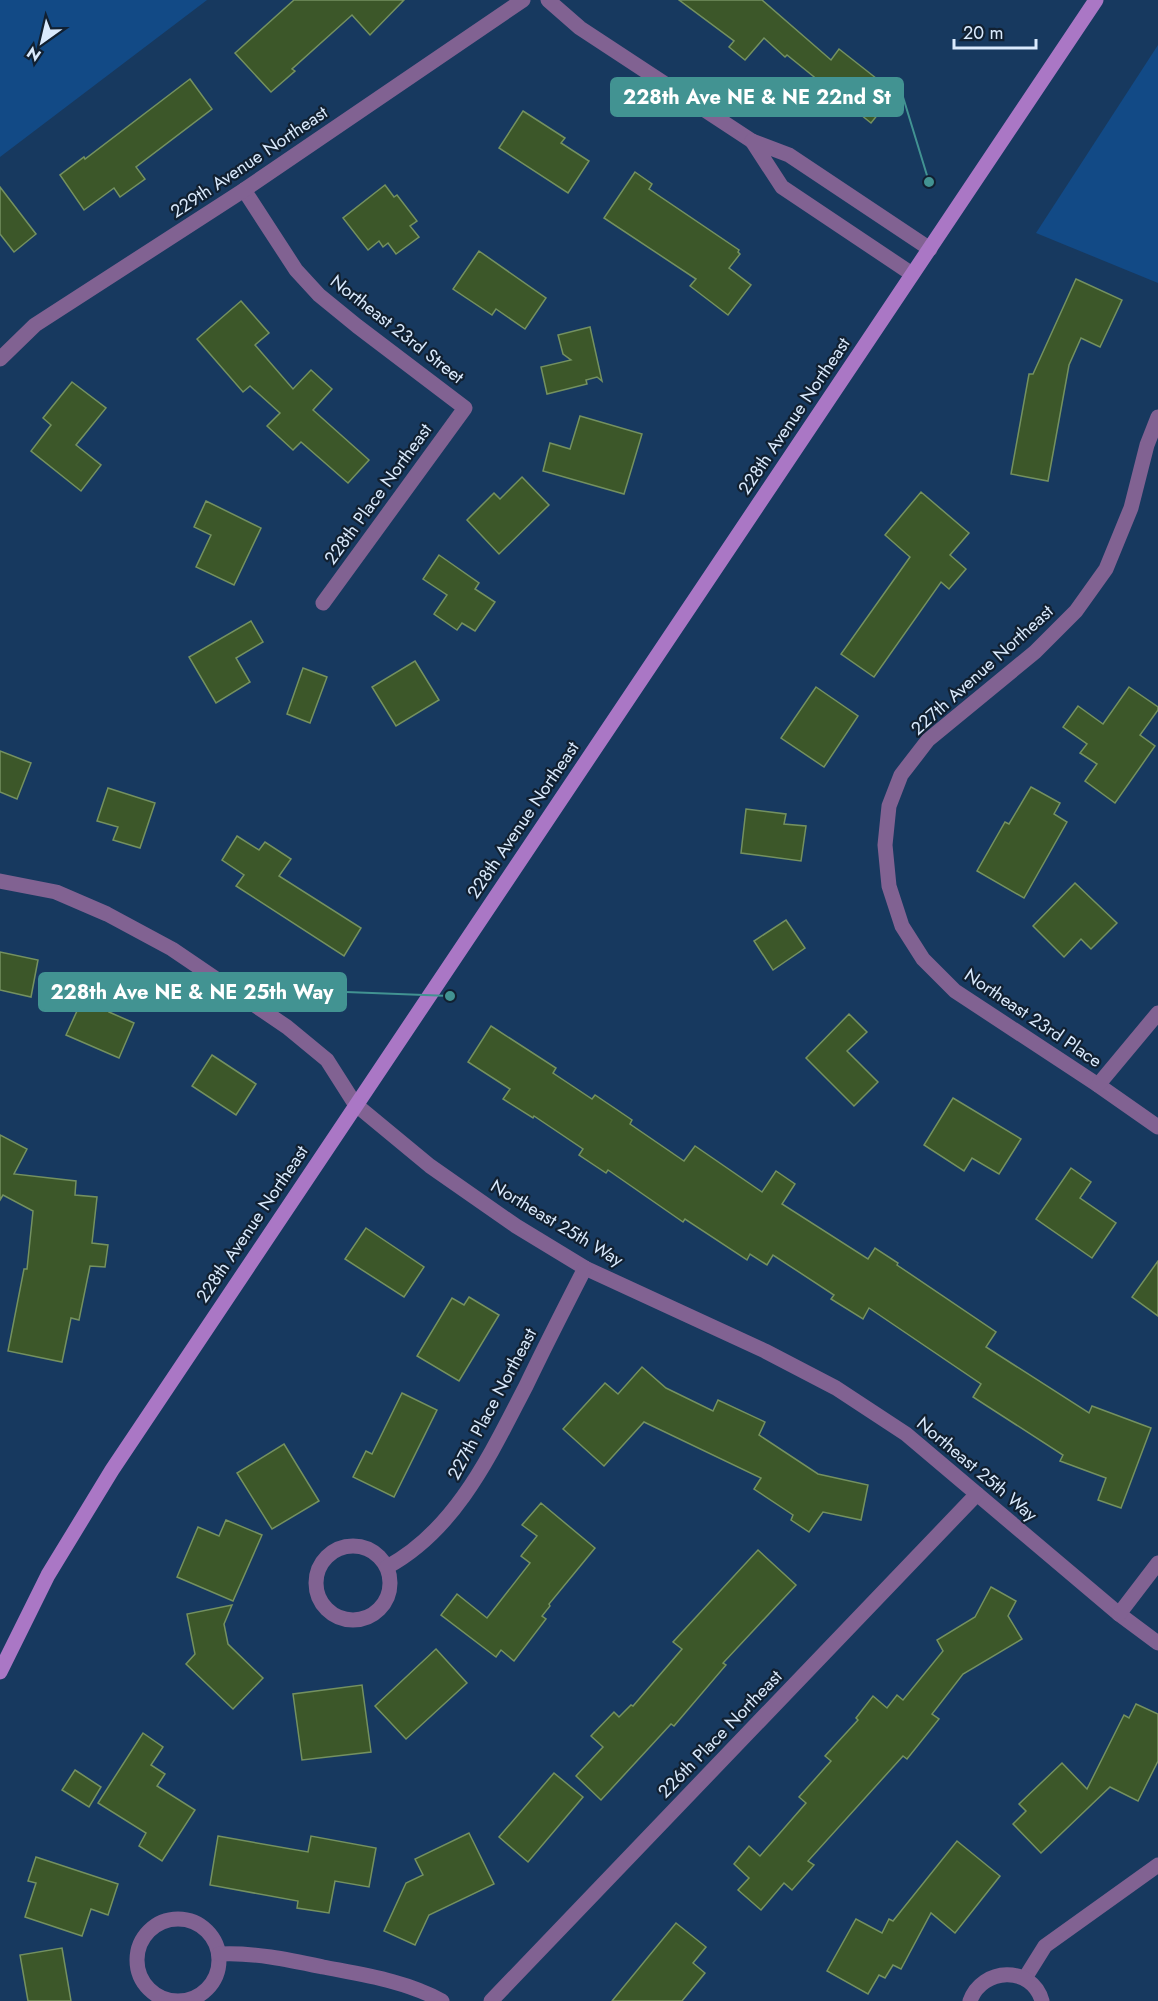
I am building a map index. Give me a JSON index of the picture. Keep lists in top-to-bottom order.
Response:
{
  "streets": {
    "main road": ["228th Avenue Northeast"],
    "street": [
      "229th Avenue Northeast",
      "Northeast 23rd Street",
      "228th Place Northeast",
      "227th Avenue Northeast",
      "Northeast 23rd Place",
      "Northeast 25th Way",
      "227th Place Northeast",
      "226th Place Northeast"
    ]
  },
  "crossings": [
    ["229th Avenue Northeast", "Northeast 23rd Street"],
    ["Northeast 23rd Street", "228th Place Northeast"],
    ["228th Avenue Northeast", "Northeast 25th Way"],
    ["227th Avenue Northeast", "Northeast 23rd Place"],
    ["Northeast 25th Way", "227th Place Northeast"],
    ["Northeast 25th Way", "226th Place Northeast"]
  ],
  "places": ["228th Ave NE & NE 22nd St", "228th Ave NE & NE 25th Way"],
  "scale_bar": "20 m",
  "north": "bottom left"
}
